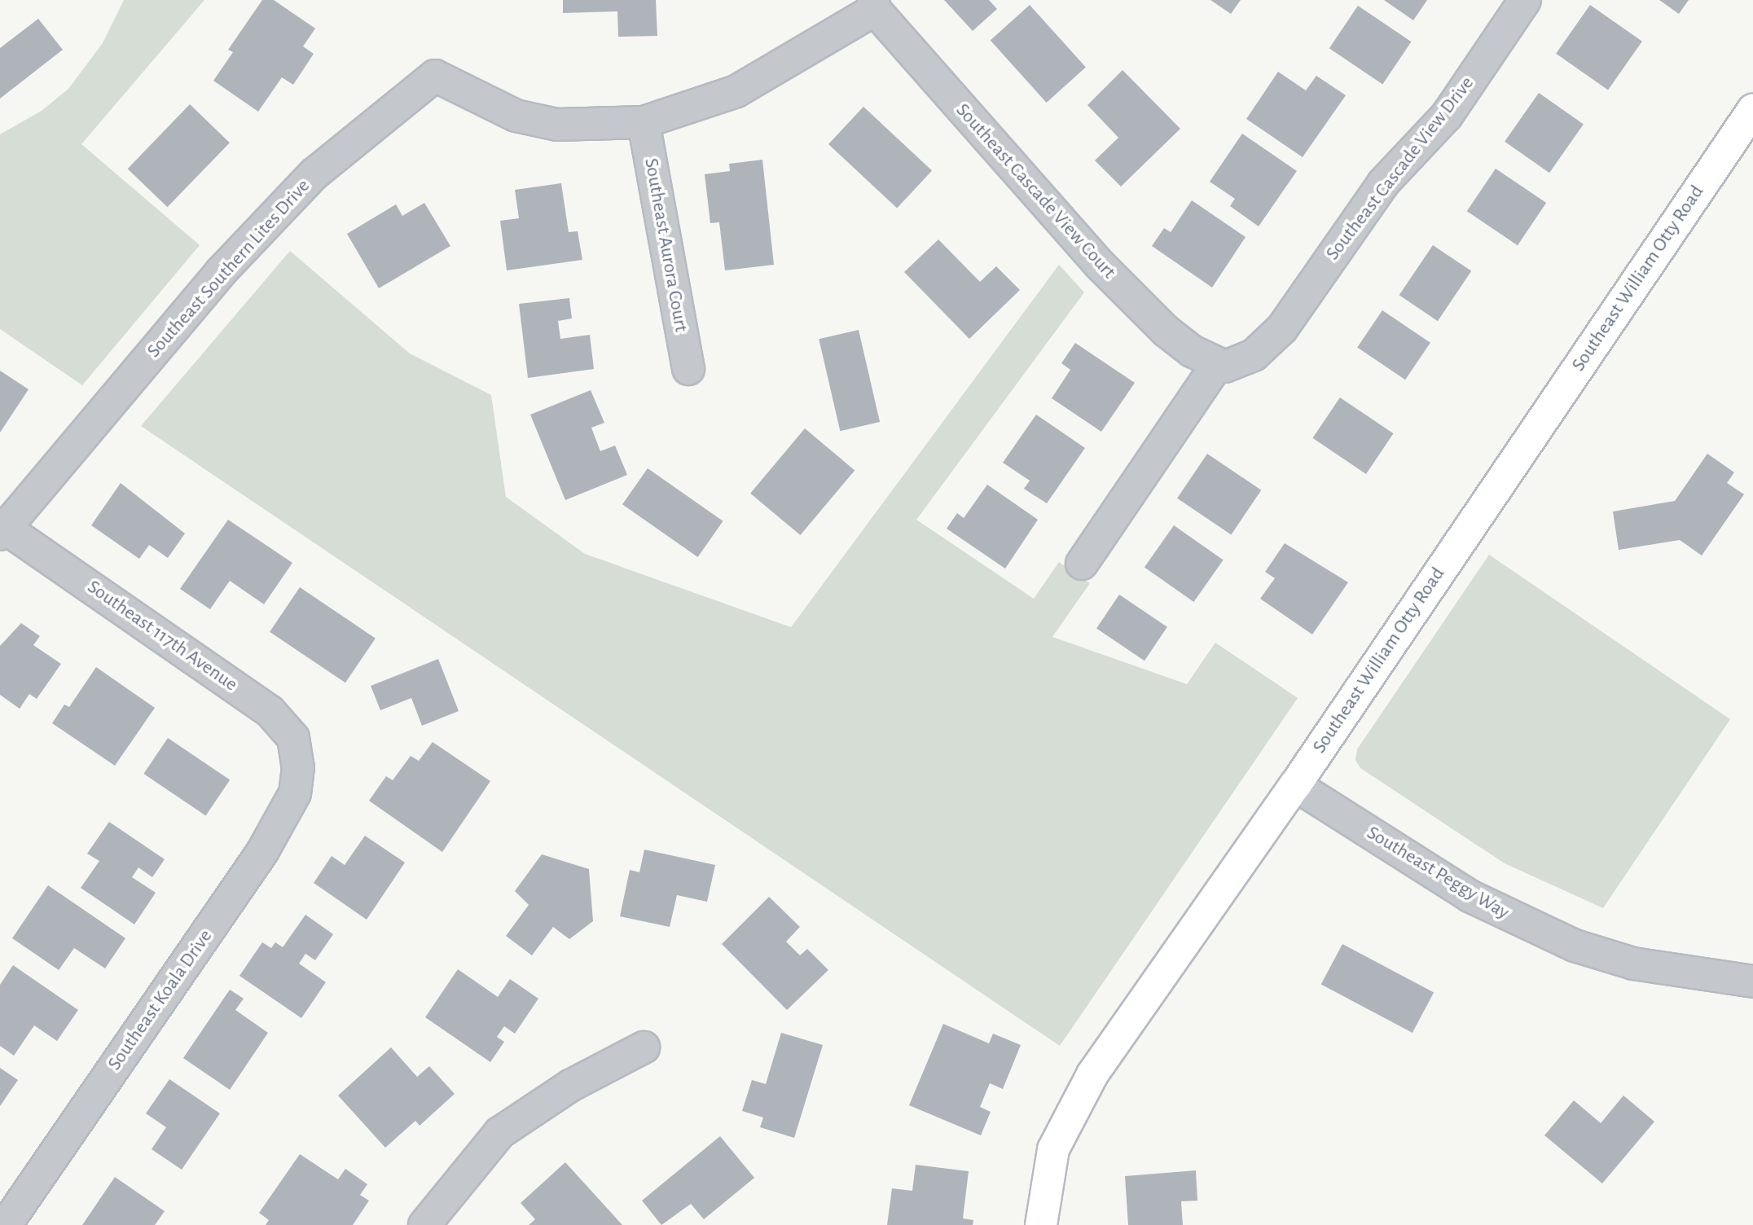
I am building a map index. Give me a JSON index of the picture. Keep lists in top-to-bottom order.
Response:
{
  "streets": {
    "street": [
      "Southeast Cascade View Drive",
      "Southeast Cascade View Court",
      "Southeast Aurora Court",
      "Southeast Southern Lites Drive",
      "Southeast William Otty Road",
      "Southeast 117th Avenue",
      "Southeast Peggy Way",
      "Southeast Koala Drive"
    ]
  },
  "crossings": [
    ["Southeast Cascade View Drive", "Southeast Cascade View Court"],
    ["Southeast Cascade View Court", "Southeast Southern Lites Drive"],
    ["Southeast Aurora Court", "Southeast Southern Lites Drive"],
    ["Southeast Southern Lites Drive", "Southeast 117th Avenue"],
    ["Southeast William Otty Road", "Southeast Peggy Way"],
    ["Southeast 117th Avenue", "Southeast Koala Drive"]
  ]
}
